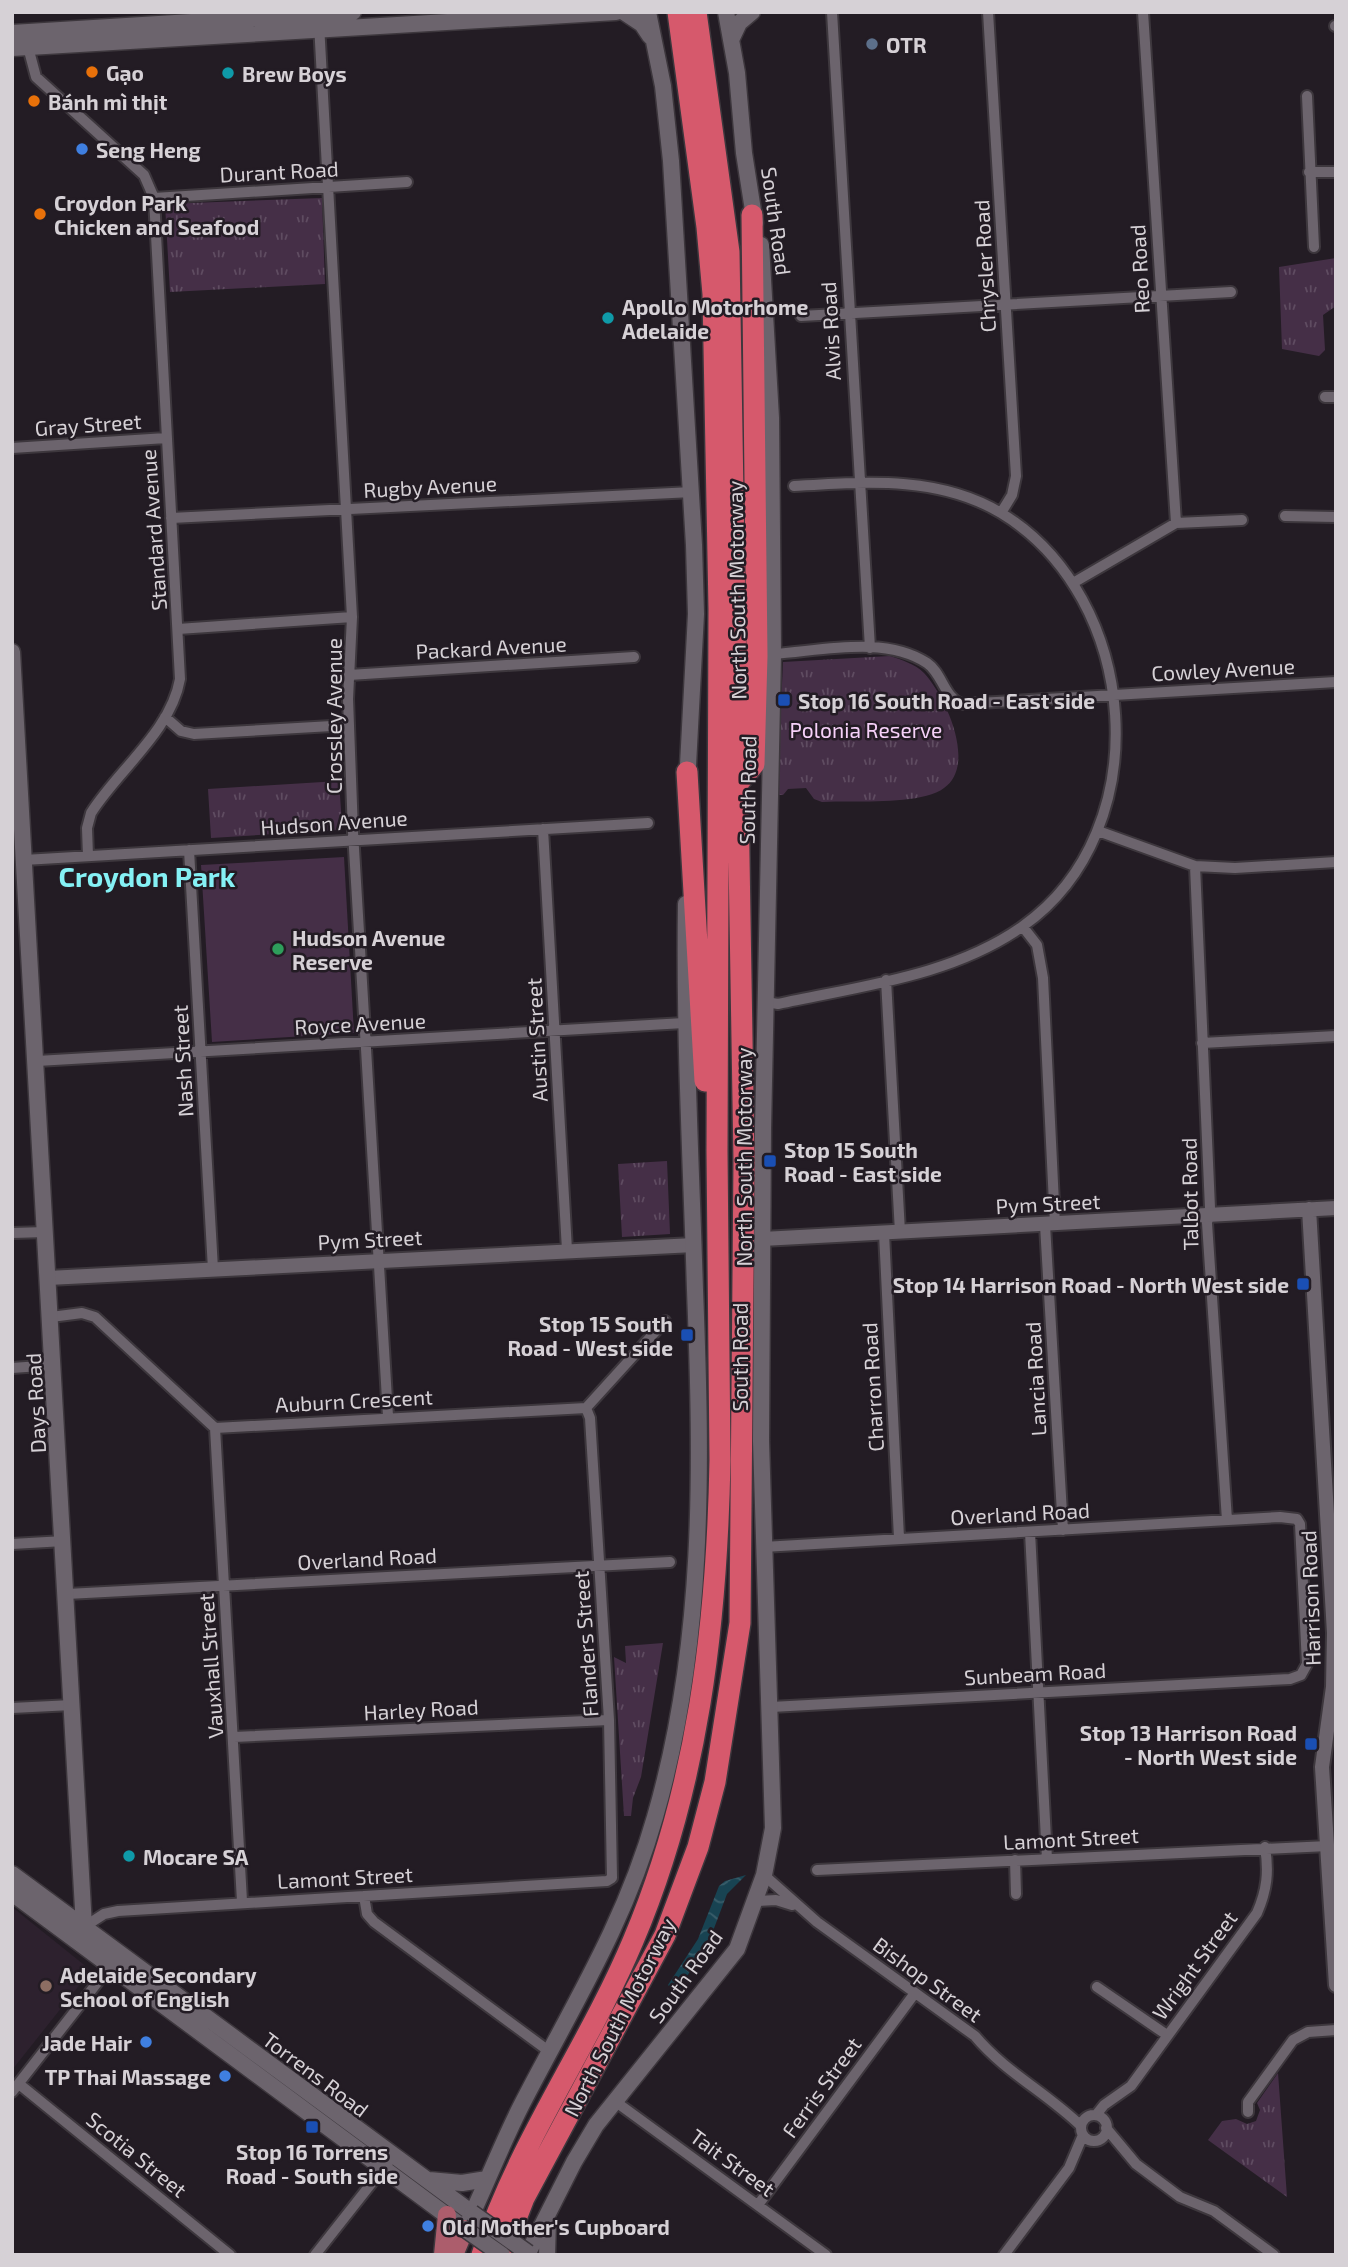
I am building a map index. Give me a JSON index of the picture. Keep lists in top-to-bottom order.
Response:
{
  "streets": {
    "highway": ["North South Motorway"],
    "main road": ["South Road", "Days Road", "Torrens Road"],
    "street": [
      "Durant Road",
      "Chrysler Road",
      "Reo Road",
      "Alvis Road",
      "Gray Street",
      "Rugby Avenue",
      "Standard Avenue",
      "Packard Avenue",
      "Cowley Avenue",
      "Crossley Avenue",
      "Hudson Avenue",
      "Royce Avenue",
      "Austin Street",
      "Nash Street",
      "Talbot Road",
      "Pym Street",
      "Lancia Road",
      "Charron Road",
      "Auburn Crescent",
      "Overland Road",
      "Harrison Road",
      "Flanders Street",
      "Vauxhall Street",
      "Sunbeam Road",
      "Harley Road",
      "Lamont Street",
      "Wright Street",
      "Bishop Street",
      "Ferris Street",
      "Scotia Street",
      "Tait Street"
    ]
  },
  "crossings": [
    ["Durant Road", "Standard Avenue"],
    ["Durant Road", "Crossley Avenue"],
    ["South Road", "Rugby Avenue"],
    ["South Road", "Royce Avenue"],
    ["South Road", "Pym Street"],
    ["South Road", "Overland Road"],
    ["South Road", "Sunbeam Road"],
    ["South Road", "Bishop Street"],
    ["South Road", "Torrens Road"],
    ["South Road", "Tait Street"],
    ["Alvis Road", "Cowley Avenue"],
    ["Gray Street", "Standard Avenue"],
    ["Rugby Avenue", "Standard Avenue"],
    ["Rugby Avenue", "Crossley Avenue"],
    ["Standard Avenue", "Hudson Avenue"],
    ["North South Motorway", "Torrens Road"],
    ["Packard Avenue", "Crossley Avenue"],
    ["Crossley Avenue", "Hudson Avenue"],
    ["Crossley Avenue", "Royce Avenue"],
    ["Crossley Avenue", "Pym Street"],
    ["Crossley Avenue", "Auburn Crescent"],
    ["Hudson Avenue", "Austin Street"],
    ["Hudson Avenue", "Nash Street"],
    ["Hudson Avenue", "Days Road"],
    ["Royce Avenue", "Austin Street"],
    ["Royce Avenue", "Nash Street"],
    ["Royce Avenue", "Days Road"],
    ["Austin Street", "Pym Street"],
    ["Nash Street", "Pym Street"],
    ["Talbot Road", "Pym Street"],
    ["Talbot Road", "Overland Road"],
    ["Pym Street", "Lancia Road"],
    ["Pym Street", "Charron Road"],
    ["Pym Street", "Days Road"],
    ["Pym Street", "Harrison Road"],
    ["Lancia Road", "Overland Road"],
    ["Charron Road", "Overland Road"],
    ["Auburn Crescent", "Flanders Street"],
    ["Auburn Crescent", "Vauxhall Street"],
    ["Days Road", "Overland Road"],
    ["Days Road", "Lamont Street"],
    ["Days Road", "Torrens Road"],
    ["Overland Road", "Flanders Street"],
    ["Overland Road", "Vauxhall Street"],
    ["Overland Road", "Sunbeam Road"],
    ["Harrison Road", "Lamont Street"],
    ["Flanders Street", "Harley Road"],
    ["Flanders Street", "Lamont Street"],
    ["Vauxhall Street", "Harley Road"],
    ["Vauxhall Street", "Lamont Street"],
    ["Lamont Street", "Wright Street"],
    ["Lamont Street", "Torrens Road"],
    ["Wright Street", "Bishop Street"],
    ["Bishop Street", "Ferris Street"],
    ["Ferris Street", "Tait Street"]
  ],
  "districts": ["Croydon Park"],
  "parks": ["Polonia Reserve"],
  "places": {
    "other": [
      "OTR",
      "Gạo",
      "Brew Boys",
      "Bánh mì thịt",
      "Seng Heng",
      "Croydon Park Chicken and Seafood",
      "Apollo Motorhome Adelaide",
      "Hudson Avenue Reserve",
      "Mocare SA",
      "Adelaide Secondary School of English",
      "Jade Hair",
      "TP Thai Massage",
      "Old Mother's Cupboard"
    ],
    "transit": [
      "Stop 16 South Road - East side",
      "Stop 15 South Road - East side",
      "Stop 14 Harrison Road - North West side",
      "Stop 15 South Road - West side",
      "Stop 13 Harrison Road - North West side",
      "Stop 16 Torrens Road - South side"
    ]
  }
}
